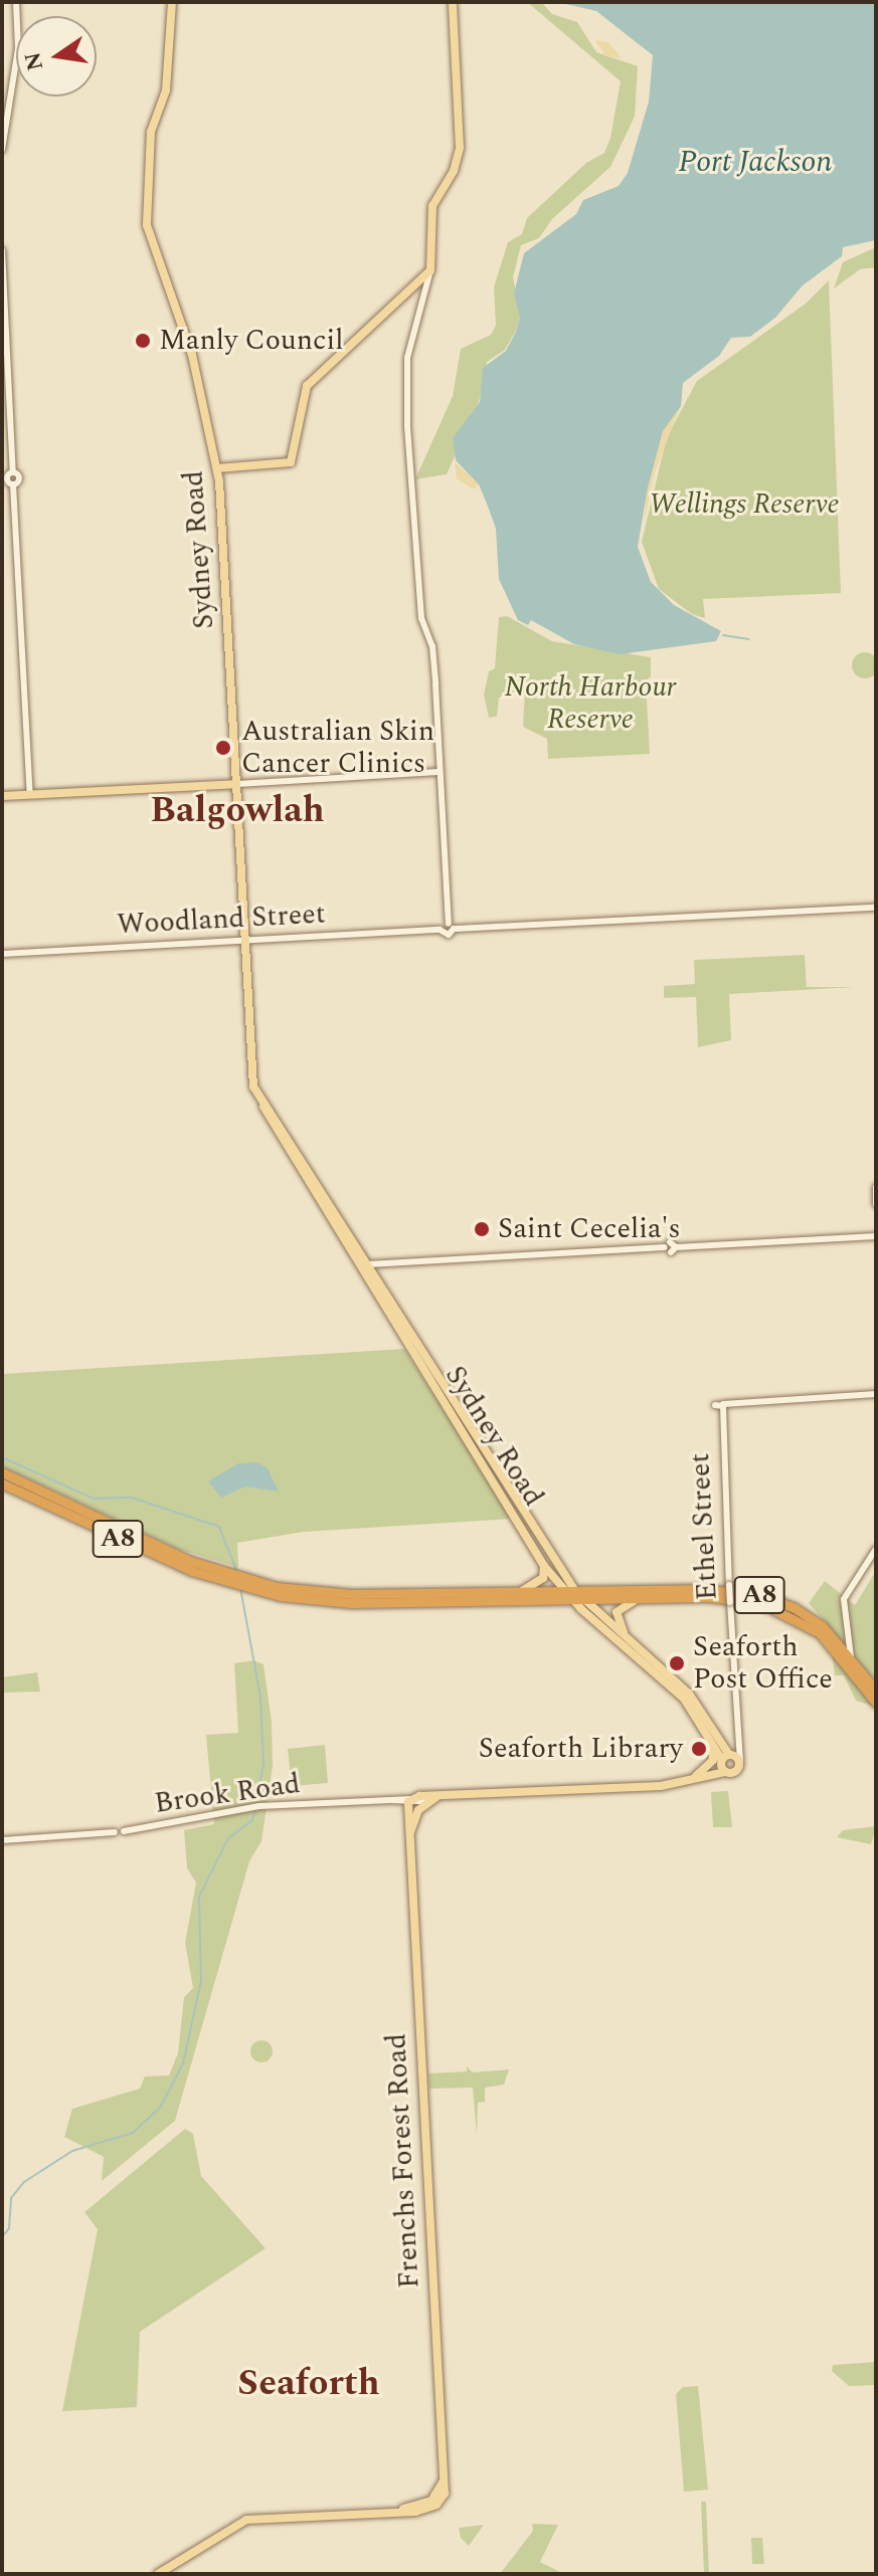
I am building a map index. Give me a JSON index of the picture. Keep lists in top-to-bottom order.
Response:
{
  "streets": {
    "highway": ["A8"],
    "main road": ["Sydney Road", "Frenchs Forest Road"],
    "street": ["Woodland Street", "Ethel Street", "Brook Road"]
  },
  "crossings": [
    ["Sydney Road", "Woodland Street"],
    ["Sydney Road", "Ethel Street"],
    ["Sydney Road", "A8"],
    ["Brook Road", "Frenchs Forest Road"]
  ],
  "districts": ["Balgowlah", "Seaforth"],
  "water": ["Port Jackson"],
  "parks": ["Wellings Reserve", "North Harbour Reserve"],
  "places": [
    "Manly Council",
    "Australian Skin Cancer Clinics",
    "Saint Cecelia's",
    "Seaforth Post Office",
    "Seaforth Library"
  ],
  "north": "left"
}
